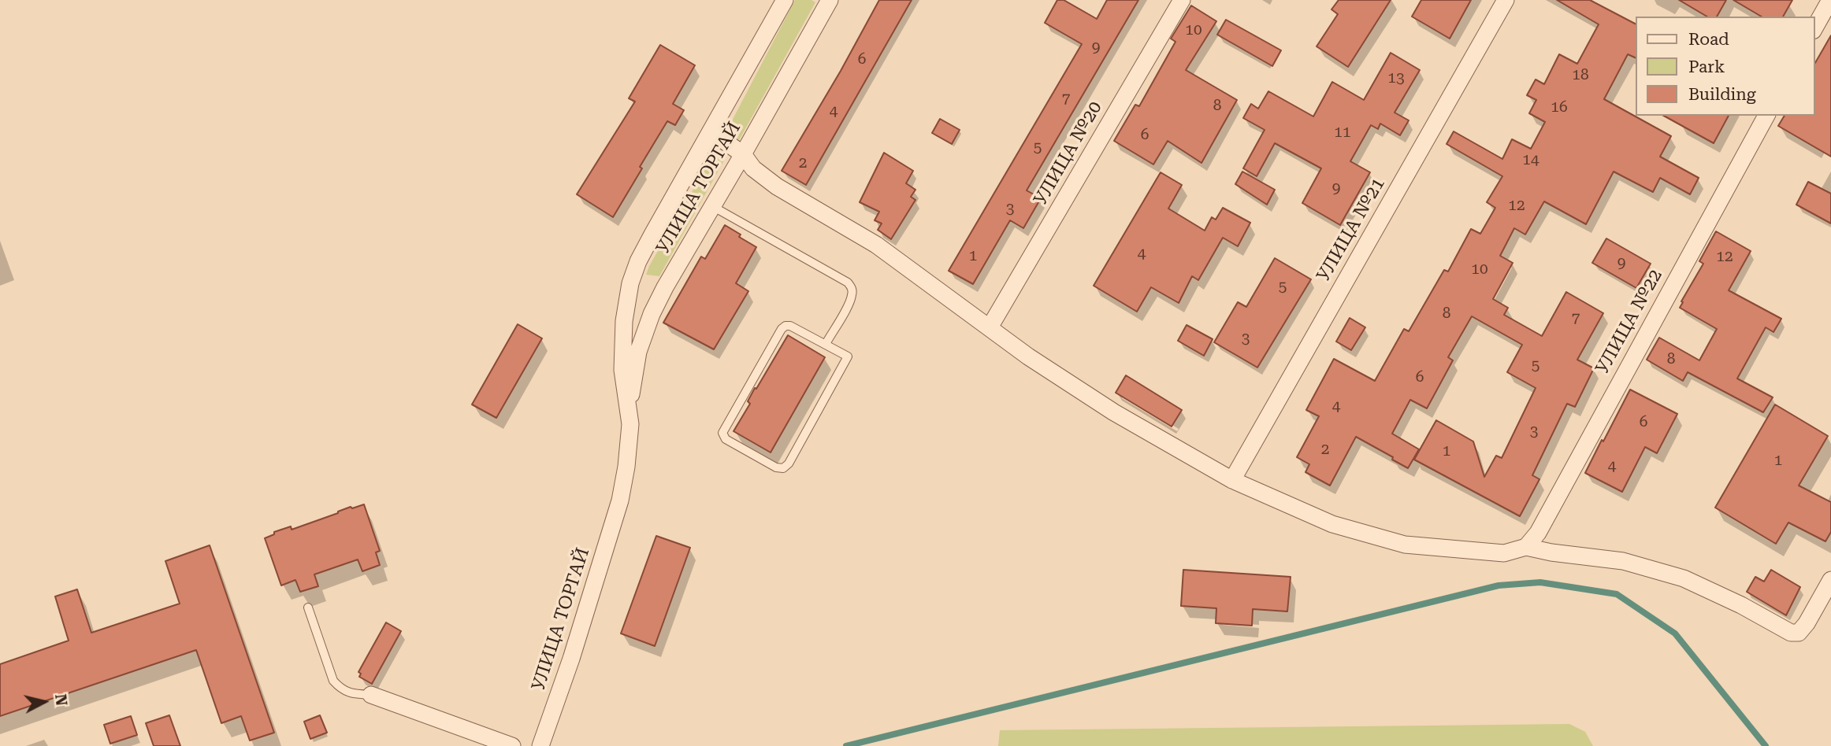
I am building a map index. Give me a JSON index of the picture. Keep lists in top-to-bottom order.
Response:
{
  "streets": {
    "street": [
      "УЛИЦА №20",
      "УЛИЦА ТОРГАЙ",
      "УЛИЦА №21",
      "УЛИЦА №22"
    ]
  },
  "house_numbers": [
    "10",
    "9",
    "6",
    "18",
    "13",
    "7",
    "8",
    "16",
    "4",
    "11",
    "6",
    "5",
    "14",
    "2",
    "9",
    "12",
    "3",
    "4",
    "1",
    "12",
    "9",
    "10",
    "5",
    "8",
    "7",
    "3",
    "8",
    "5",
    "6",
    "4",
    "6",
    "3",
    "2",
    "1",
    "1",
    "4"
  ],
  "legend": ["Road", "Park", "Building"],
  "north": "right"
}
